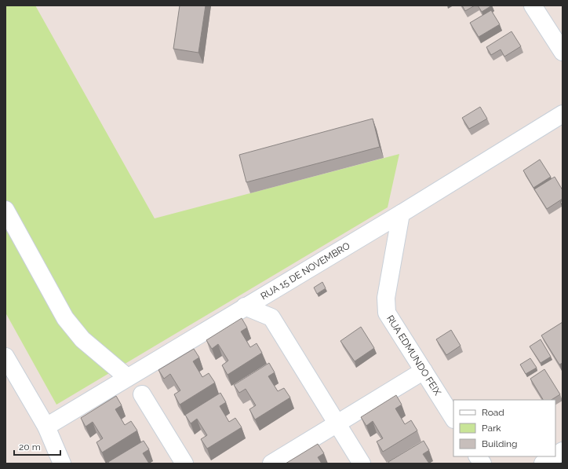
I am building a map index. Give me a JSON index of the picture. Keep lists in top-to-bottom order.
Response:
{
  "streets": {
    "street": ["RUA 15 DE NOVEMBRO", "RUA EDMUNDO FEIX"]
  },
  "crossings": [
    ["RUA 15 DE NOVEMBRO", "RUA EDMUNDO FEIX"]
  ],
  "legend": ["Road", "Park", "Building"],
  "scale_bar": "20 m"
}
